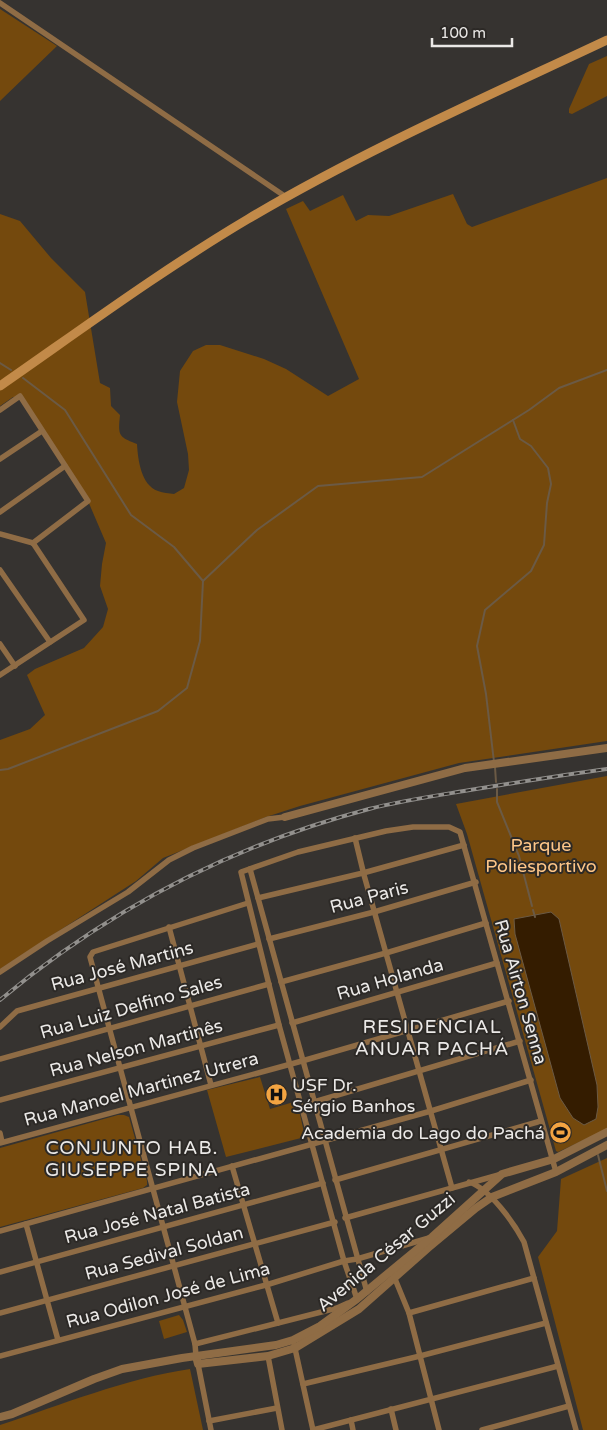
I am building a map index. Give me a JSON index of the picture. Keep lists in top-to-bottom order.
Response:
{
  "streets": {
    "street": [
      "Rua Paris",
      "Rua José Martins",
      "Rua Holanda",
      "Rua Airton Senna",
      "Rua Luiz Delfino Sales",
      "Rua Nelson Martinês",
      "Rua Manoel Martinez Utrera",
      "Rua José Natal Batista",
      "Avenida César Guzzi",
      "Rua Sedival Soldan",
      "Rua Odilon José de Lima"
    ]
  },
  "crossings": [
    ["Rua Paris", "Rua Airton Senna"],
    ["Rua Holanda", "Rua Airton Senna"],
    ["Rua Airton Senna", "Rua Manoel Martinez Utrera"],
    ["Rua Airton Senna", "Avenida César Guzzi"],
    ["Avenida César Guzzi", "Rua Odilon José de Lima"]
  ],
  "districts": ["RESIDENCIAL ANUAR PACHÁ", "CONJUNTO HAB. GIUSEPPE SPINA"],
  "parks": ["Parque Poliesportivo"],
  "places": {
    "hospital": ["USF Dr. Sérgio Banhos"],
    "sports": ["Academia do Lago do Pachá"]
  },
  "scale_bar": "100 m"
}
